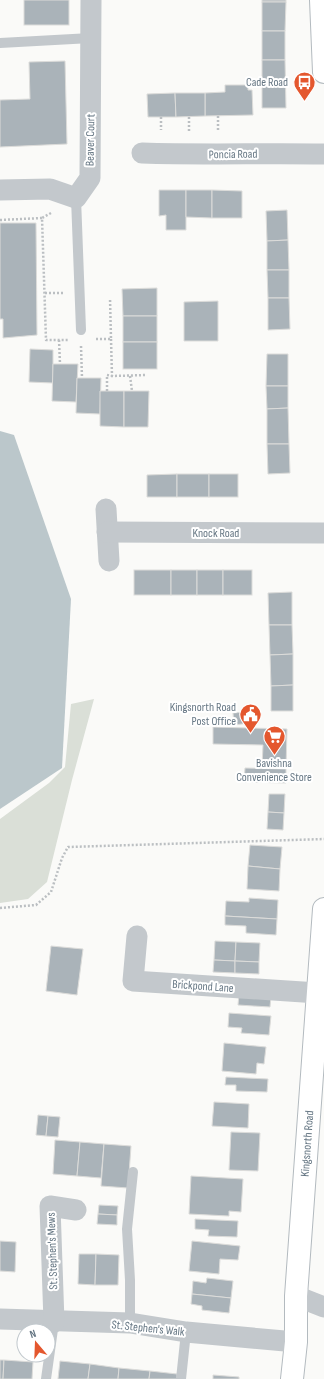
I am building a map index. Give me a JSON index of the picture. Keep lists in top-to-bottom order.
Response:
{
  "streets": {
    "street": [
      "Beaver Court",
      "Poncia Road",
      "Knock Road",
      "Brickpond Lane",
      "Kingsnorth Road",
      "St. Stephen's Mews",
      "St. Stephen's Walk"
    ]
  },
  "crossings": [
    ["Brickpond Lane", "Kingsnorth Road"],
    ["Kingsnorth Road", "St. Stephen's Walk"],
    ["St. Stephen's Mews", "St. Stephen's Walk"]
  ],
  "places": {
    "bus stop": ["Cade Road"],
    "public building": ["Kingsnorth Road Post Office"],
    "supermarket": ["Bavishna Convenience Store"]
  },
  "north": "top"
}
